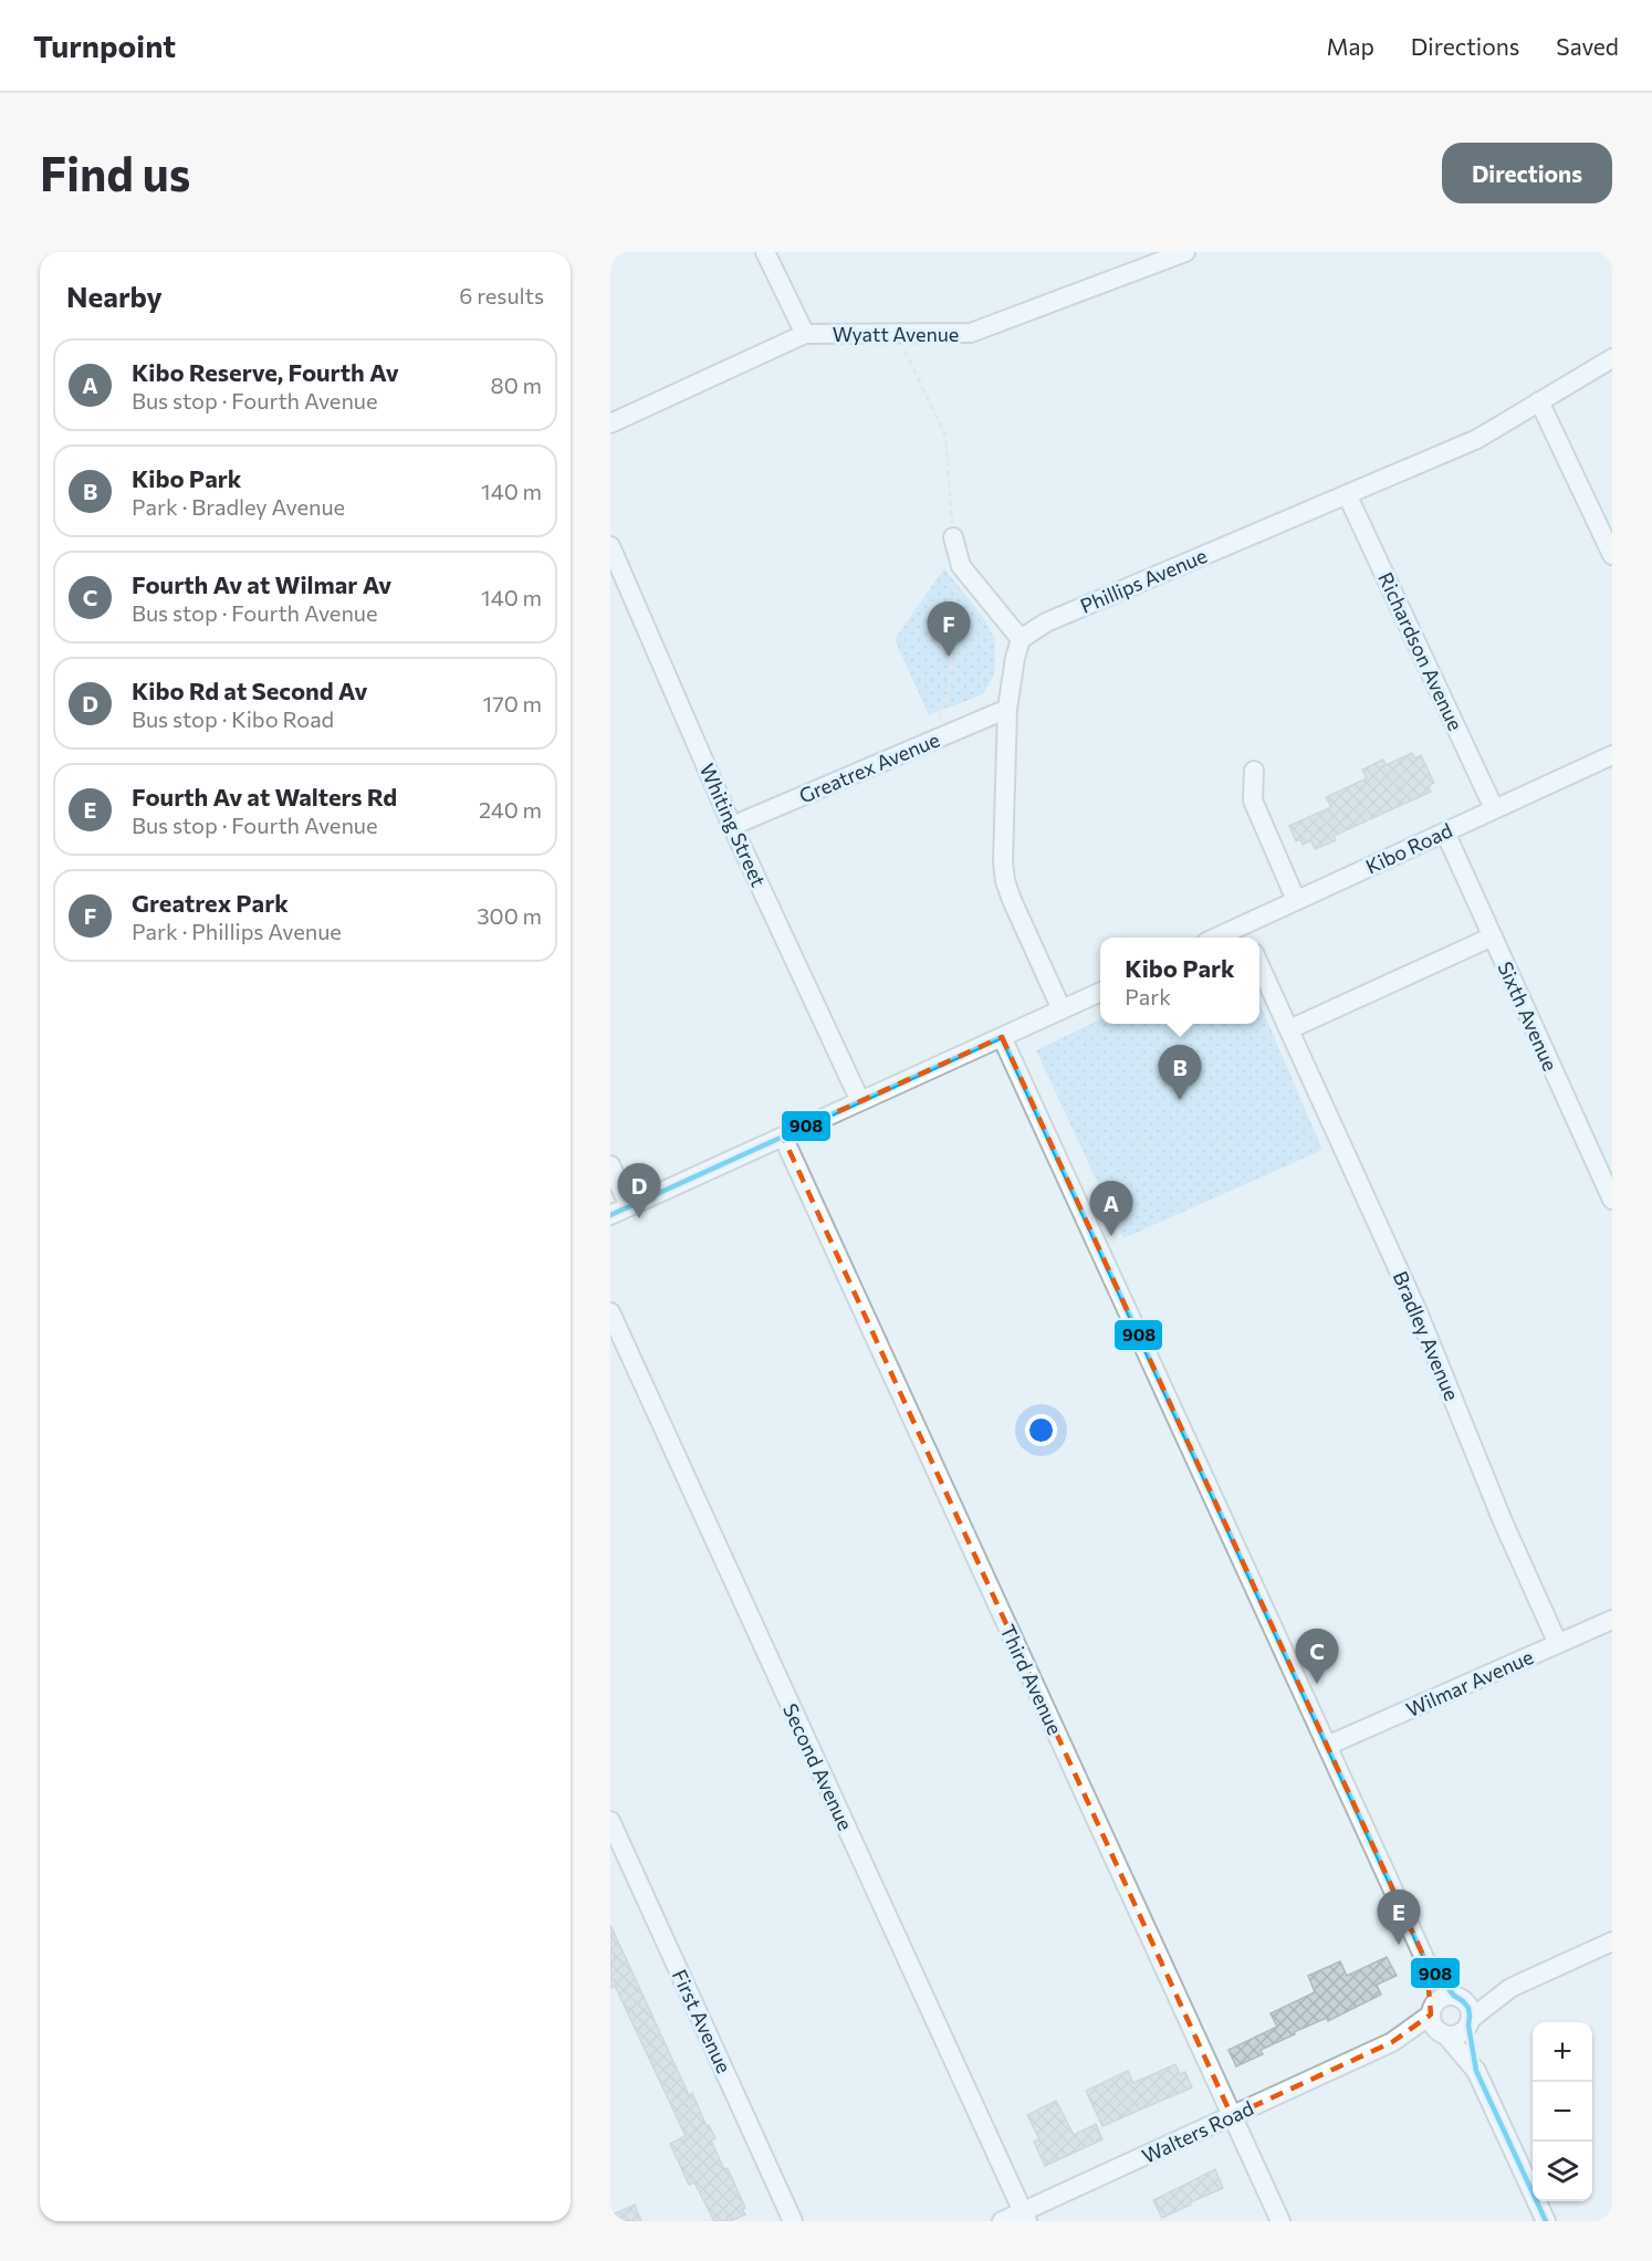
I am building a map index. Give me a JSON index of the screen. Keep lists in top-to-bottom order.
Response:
{
  "streets": {
    "street": [
      "Wyatt Avenue",
      "Phillips Avenue",
      "Richardson Avenue",
      "Greatrex Avenue",
      "Whiting Street",
      "Kibo Road",
      "Sixth Avenue",
      "Bradley Avenue",
      "Third Avenue",
      "Wilmar Avenue",
      "Second Avenue",
      "First Avenue",
      "Walters Road"
    ]
  },
  "crossings": [
    ["Phillips Avenue", "Richardson Avenue"],
    ["Richardson Avenue", "Kibo Road"],
    ["Greatrex Avenue", "Whiting Street"],
    ["Kibo Road", "Sixth Avenue"],
    ["Bradley Avenue", "Wilmar Avenue"],
    ["Third Avenue", "Walters Road"],
    ["Second Avenue", "Walters Road"]
  ],
  "lines": ["transit line 908"],
  "page": {
    "header": "Turnpoint",
    "nav": ["Map", "Directions", "Saved"],
    "buttons": "Directions",
    "title": "Find us",
    "heading": ["Nearby", "6 results"],
    "list": [
      {
        "mark": "A",
        "name": "Kibo Reserve, Fourth Av",
        "note": "Bus stop · Fourth Avenue",
        "value": "80 m"
      },
      {
        "mark": "B",
        "name": "Kibo Park",
        "note": "Park · Bradley Avenue",
        "value": "140 m"
      },
      {
        "mark": "C",
        "name": "Fourth Av at Wilmar Av",
        "note": "Bus stop · Fourth Avenue",
        "value": "140 m"
      },
      {
        "mark": "D",
        "name": "Kibo Rd at Second Av",
        "note": "Bus stop · Kibo Road",
        "value": "170 m"
      },
      {
        "mark": "E",
        "name": "Fourth Av at Walters Rd",
        "note": "Bus stop · Fourth Avenue",
        "value": "240 m"
      },
      {
        "mark": "F",
        "name": "Greatrex Park",
        "note": "Park · Phillips Avenue",
        "value": "300 m"
      }
    ],
    "pins": [
      "F",
      "B",
      "D",
      "A",
      "C",
      "E"
    ],
    "popup": ["Kibo Park", "Park"],
    "map_buttons": ["+", "−"]
  }
}
